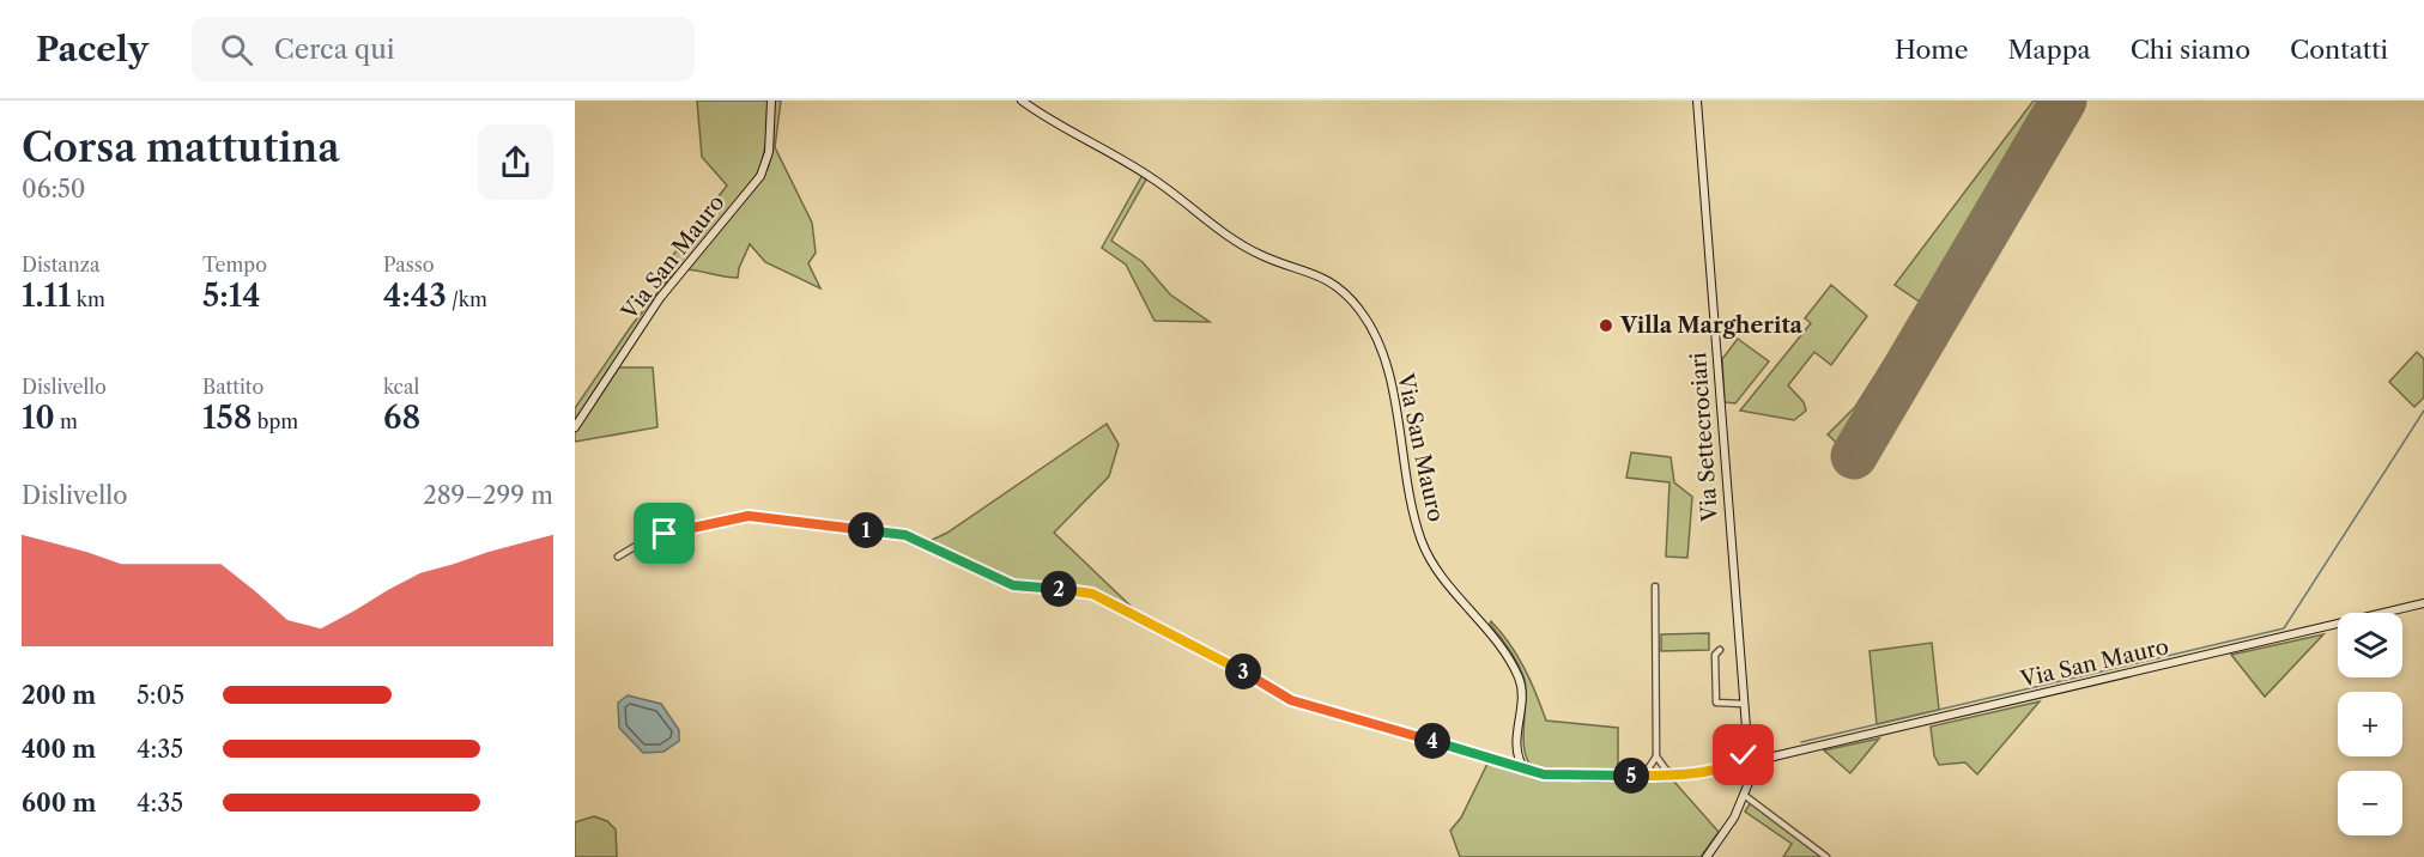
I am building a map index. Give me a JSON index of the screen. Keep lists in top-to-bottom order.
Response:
{
  "streets": {
    "main road": ["Via San Mauro", "Via Settecrociari"]
  },
  "crossings": [
    ["Via San Mauro", "Via Settecrociari"]
  ],
  "places": ["Villa Margherita"],
  "page": {
    "header": "Pacely",
    "search": "Cerca qui",
    "nav": [
      "Home",
      "Mappa",
      "Chi siamo",
      "Contatti"
    ],
    "heading": ["Corsa mattutina", "06:50"],
    "stats": [
      ["Distanza", "1.11 km"],
      ["Tempo", "5:14"],
      ["Passo", "4:43 /km"],
      ["Dislivello", "10 m"],
      ["Battito", "158 bpm"],
      ["kcal", "68"]
    ],
    "chart": ["Dislivello", "289–299 m"],
    "pins": [
      "1",
      "2",
      "3",
      "4",
      "5"
    ],
    "map_buttons": ["+", "−"],
    "list": [
      {
        "name": "200 m",
        "note": "5:05"
      },
      {
        "name": "400 m",
        "note": "4:35"
      },
      {
        "name": "600 m",
        "note": "4:35"
      }
    ]
  }
}
